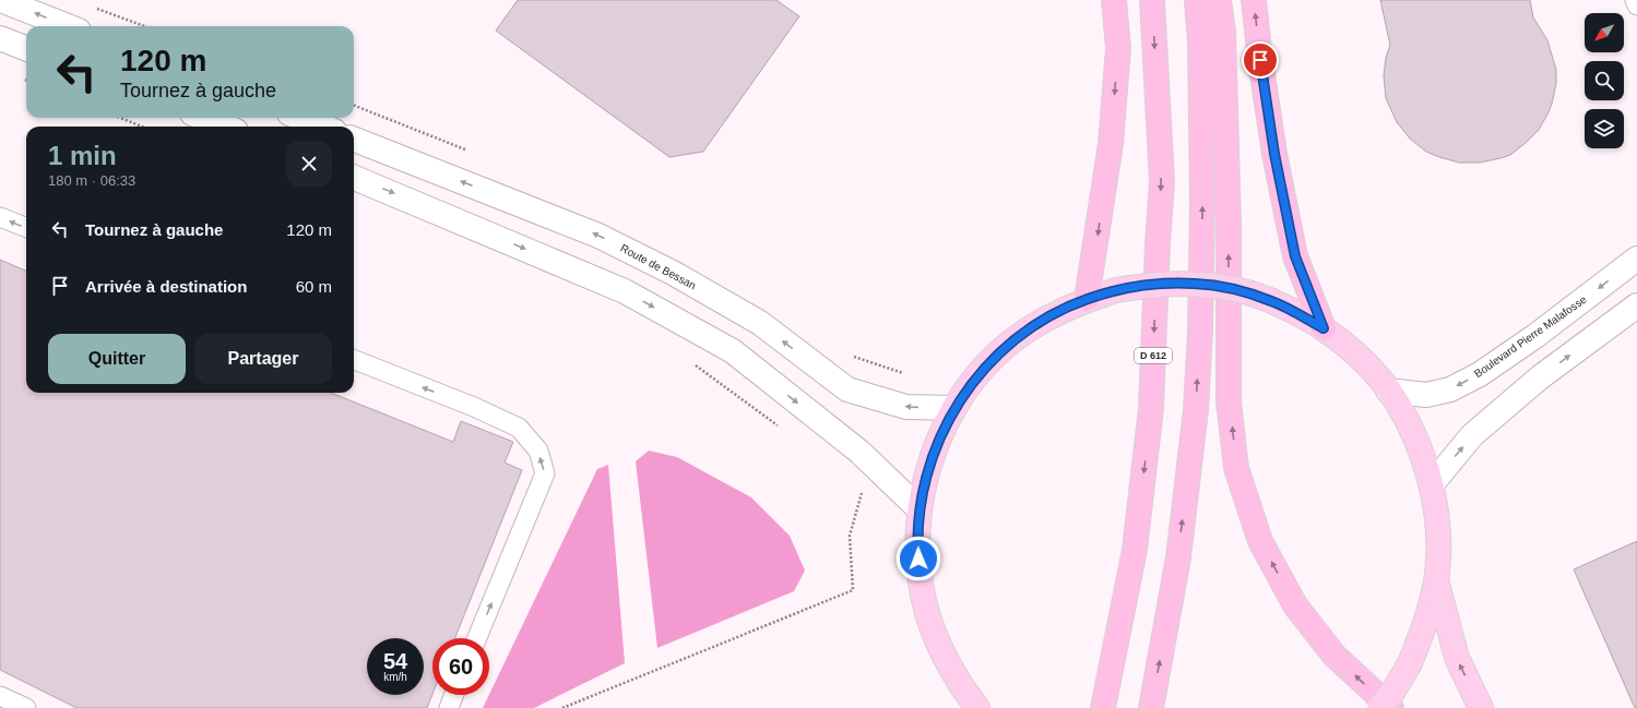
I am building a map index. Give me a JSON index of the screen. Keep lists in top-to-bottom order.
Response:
{
  "streets": {
    "highway": ["D 612"],
    "street": ["Route de Bessan", "Boulevard Pierre Malafosse"]
  },
  "north": "bottom left",
  "page": {
    "turn": ["120 m", "Tournez à gauche"],
    "heading": ["1 min", "180 m · 06:33"],
    "list": [
      {
        "name": "Tournez à gauche",
        "value": "120 m"
      },
      {
        "name": "Arrivée à destination",
        "value": "60 m"
      }
    ],
    "buttons": ["Quitter", "Partager"],
    "speed": "54 km/h",
    "limit": "60"
  }
}
